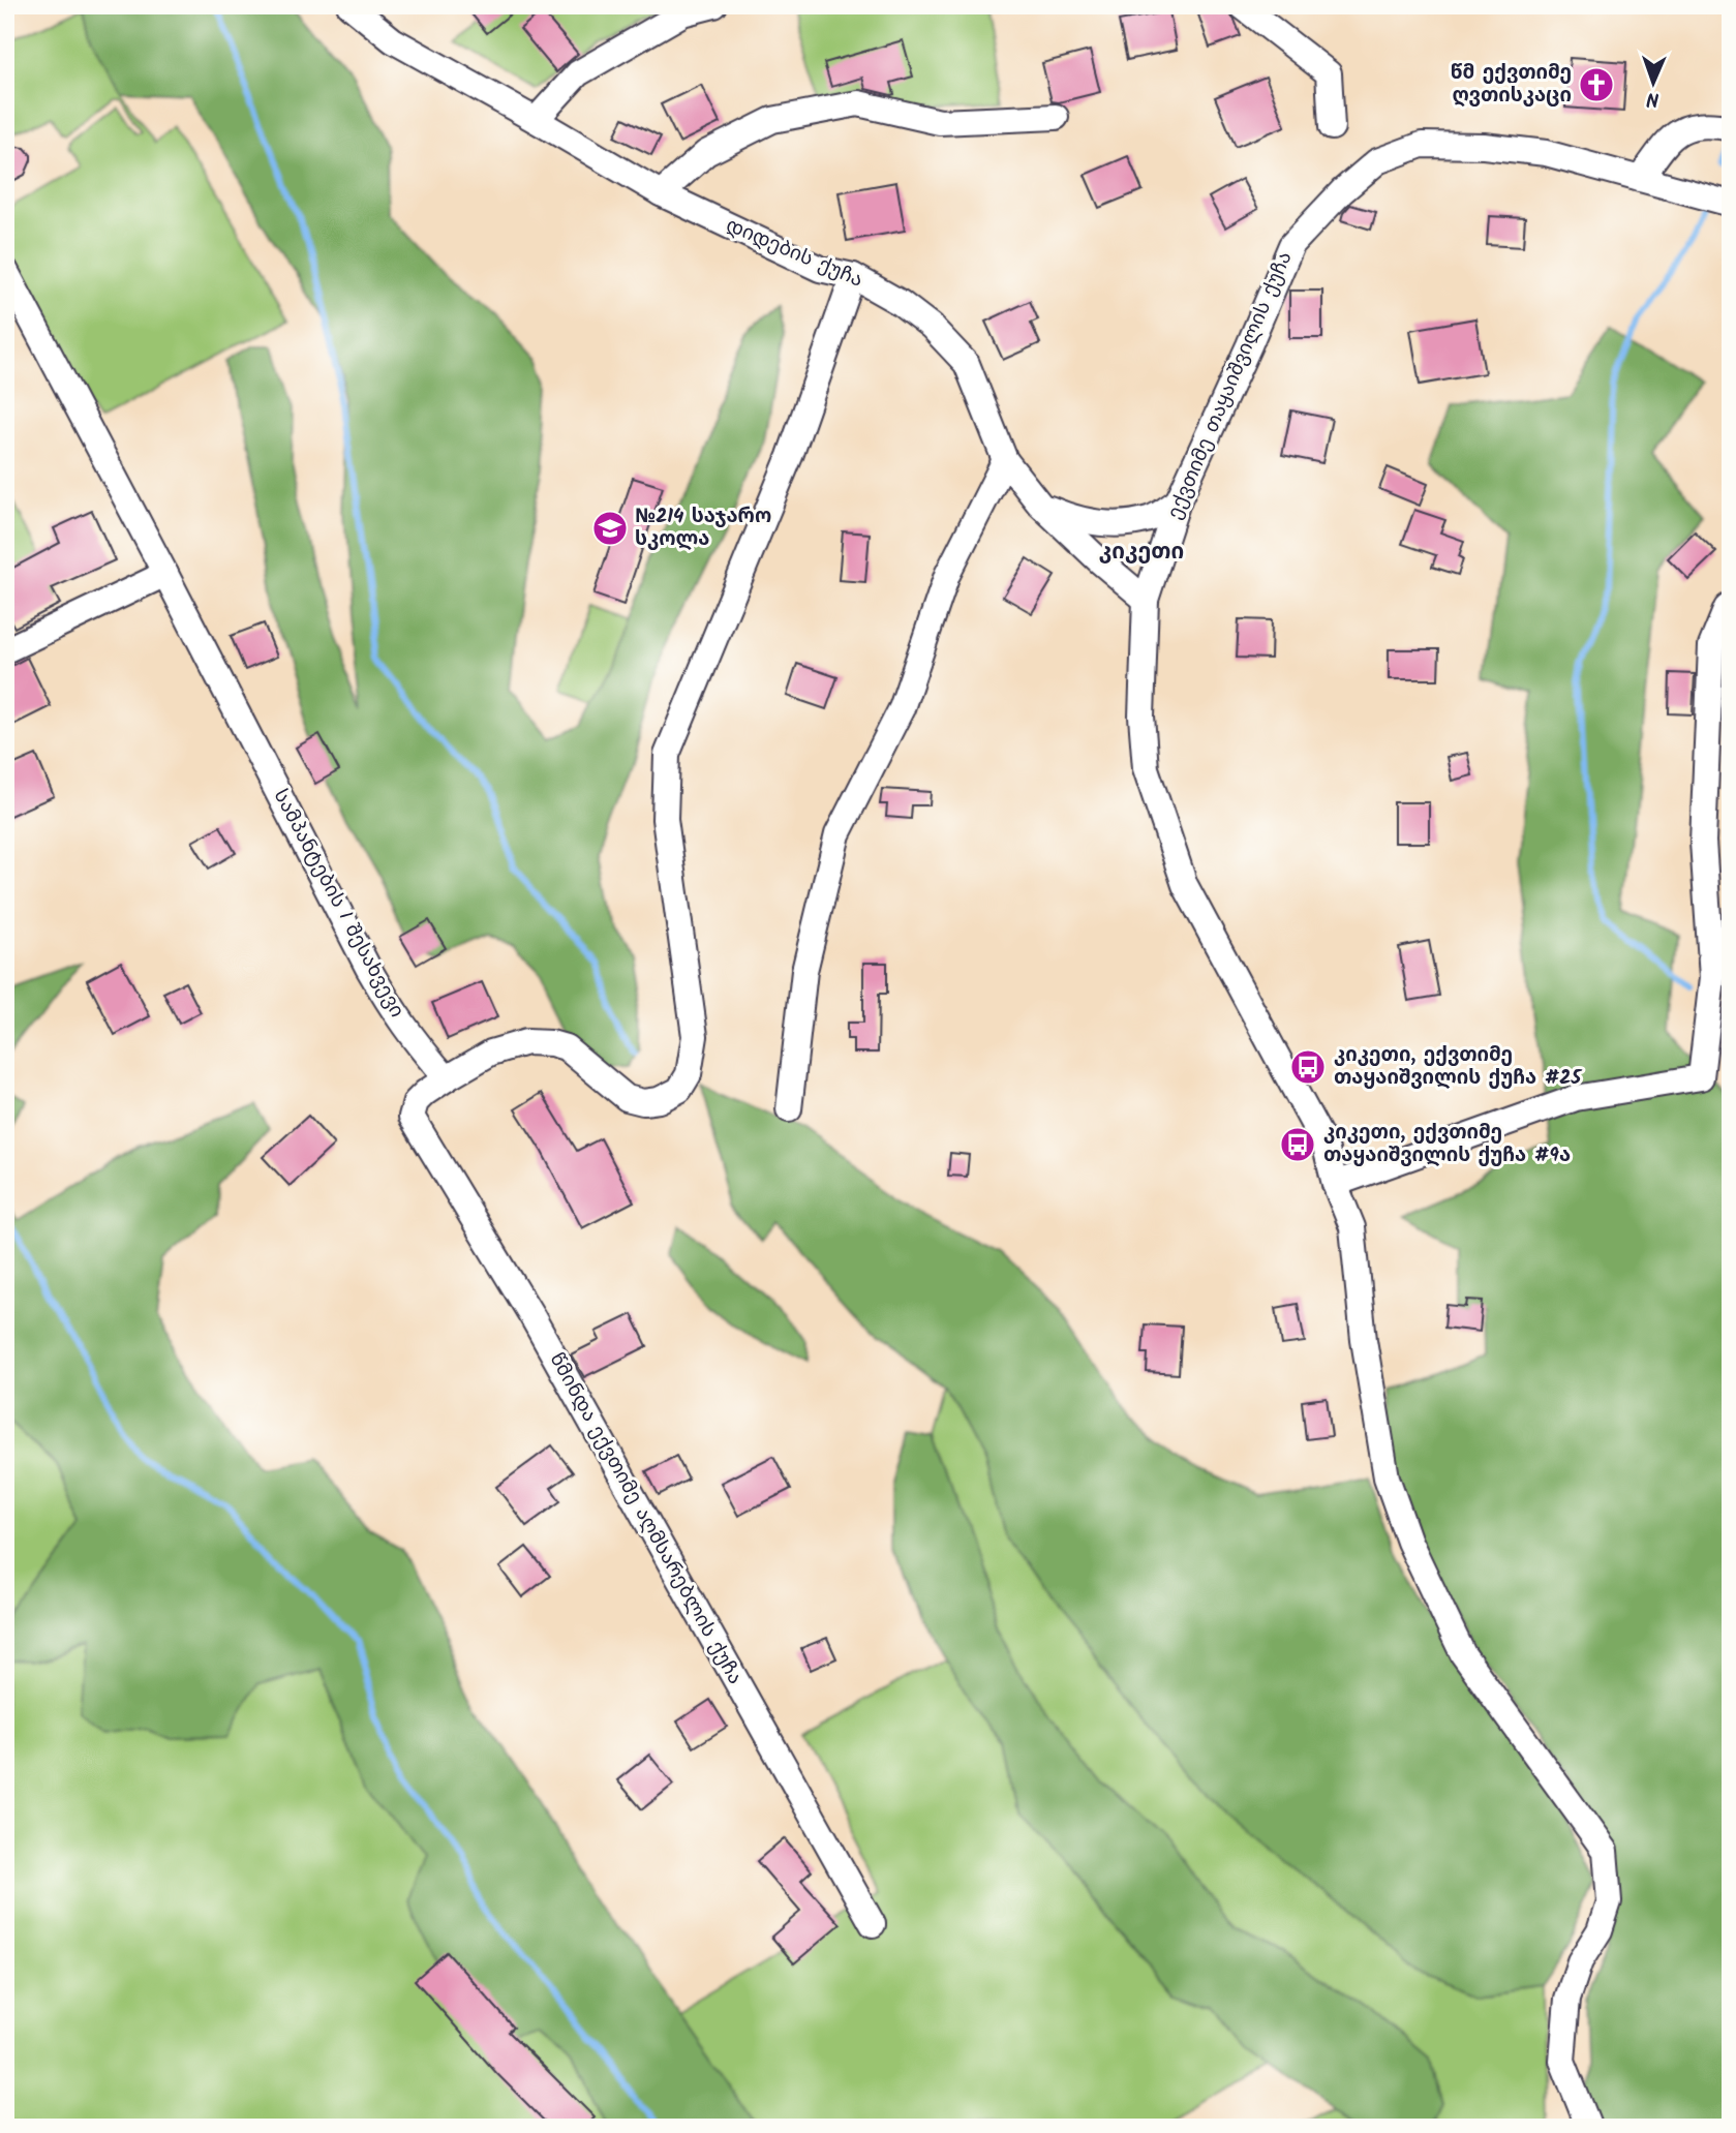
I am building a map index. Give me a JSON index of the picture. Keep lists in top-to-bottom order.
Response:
{
  "streets": {
    "street": [
      "დიდების ქუჩა",
      "ექვთიმე თაყაიშვილის ქუჩა",
      "სამპანტების I შესახვევი",
      "წმინდა ექვთიმე აღმსარებლის ქუჩა"
    ]
  },
  "crossings": [
    ["დიდების ქუჩა", "ექვთიმე თაყაიშვილის ქუჩა"],
    ["სამპანტების I შესახვევი", "წმინდა ექვთიმე აღმსარებლის ქუჩა"]
  ],
  "districts": ["კიკეთი"],
  "places": {
    "church": ["წმ ექვთიმე ღვთისკაცი"],
    "school or university": ["№214 საჯარო სკოლა"],
    "bus stop": ["კიკეთი, ექვთიმე თაყაიშვილის ქუჩა #25", "კიკეთი, ექვთიმე თაყაიშვილის ქუჩა #9ა"]
  },
  "north": "bottom"
}
